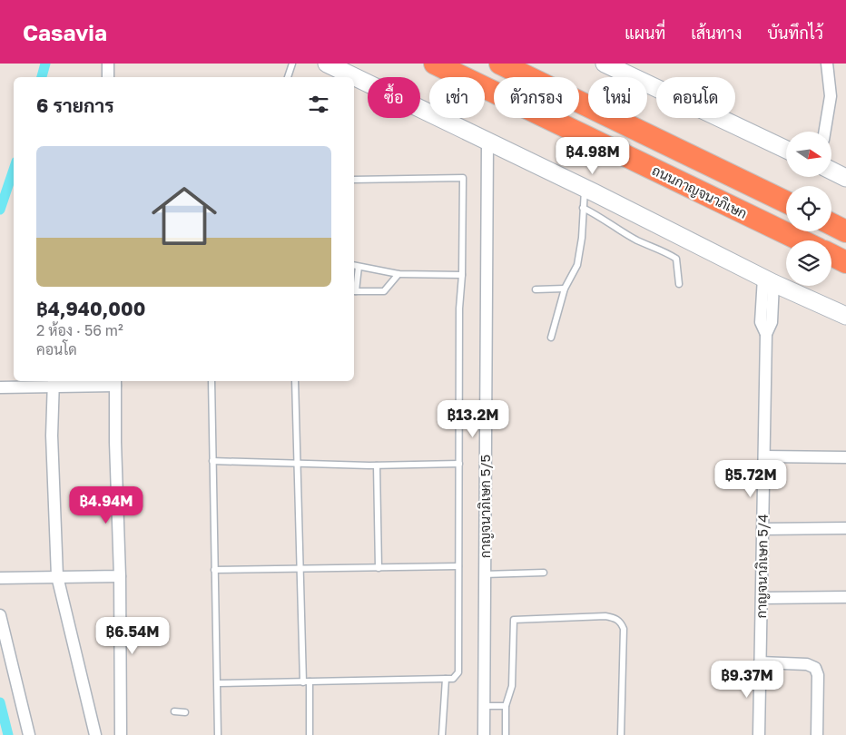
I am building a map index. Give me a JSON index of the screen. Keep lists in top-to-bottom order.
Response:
{
  "streets": {
    "highway": ["ถนนกาญจนาภิเษก"],
    "street": ["กาญจนาภิเษก 5/5", "กาญจนาภิเษก 5/4"]
  },
  "north": "right",
  "page": {
    "header": "Casavia",
    "nav": ["แผนที่", "เส้นทาง", "บันทึกไว้"],
    "chip": [
      "ซื้อ",
      "เช่า",
      "ตัวกรอง",
      "ใหม่",
      "คอนโด"
    ],
    "heading": "6 รายการ",
    "list": [
      {
        "name": "฿4,940,000",
        "note": "2 ห้อง · 56 m² · คอนโด"
      }
    ],
    "price": [
      "฿4.98M",
      "฿13.2M",
      "฿5.72M",
      "฿4.94M",
      "฿6.54M",
      "฿9.37M"
    ]
  }
}
